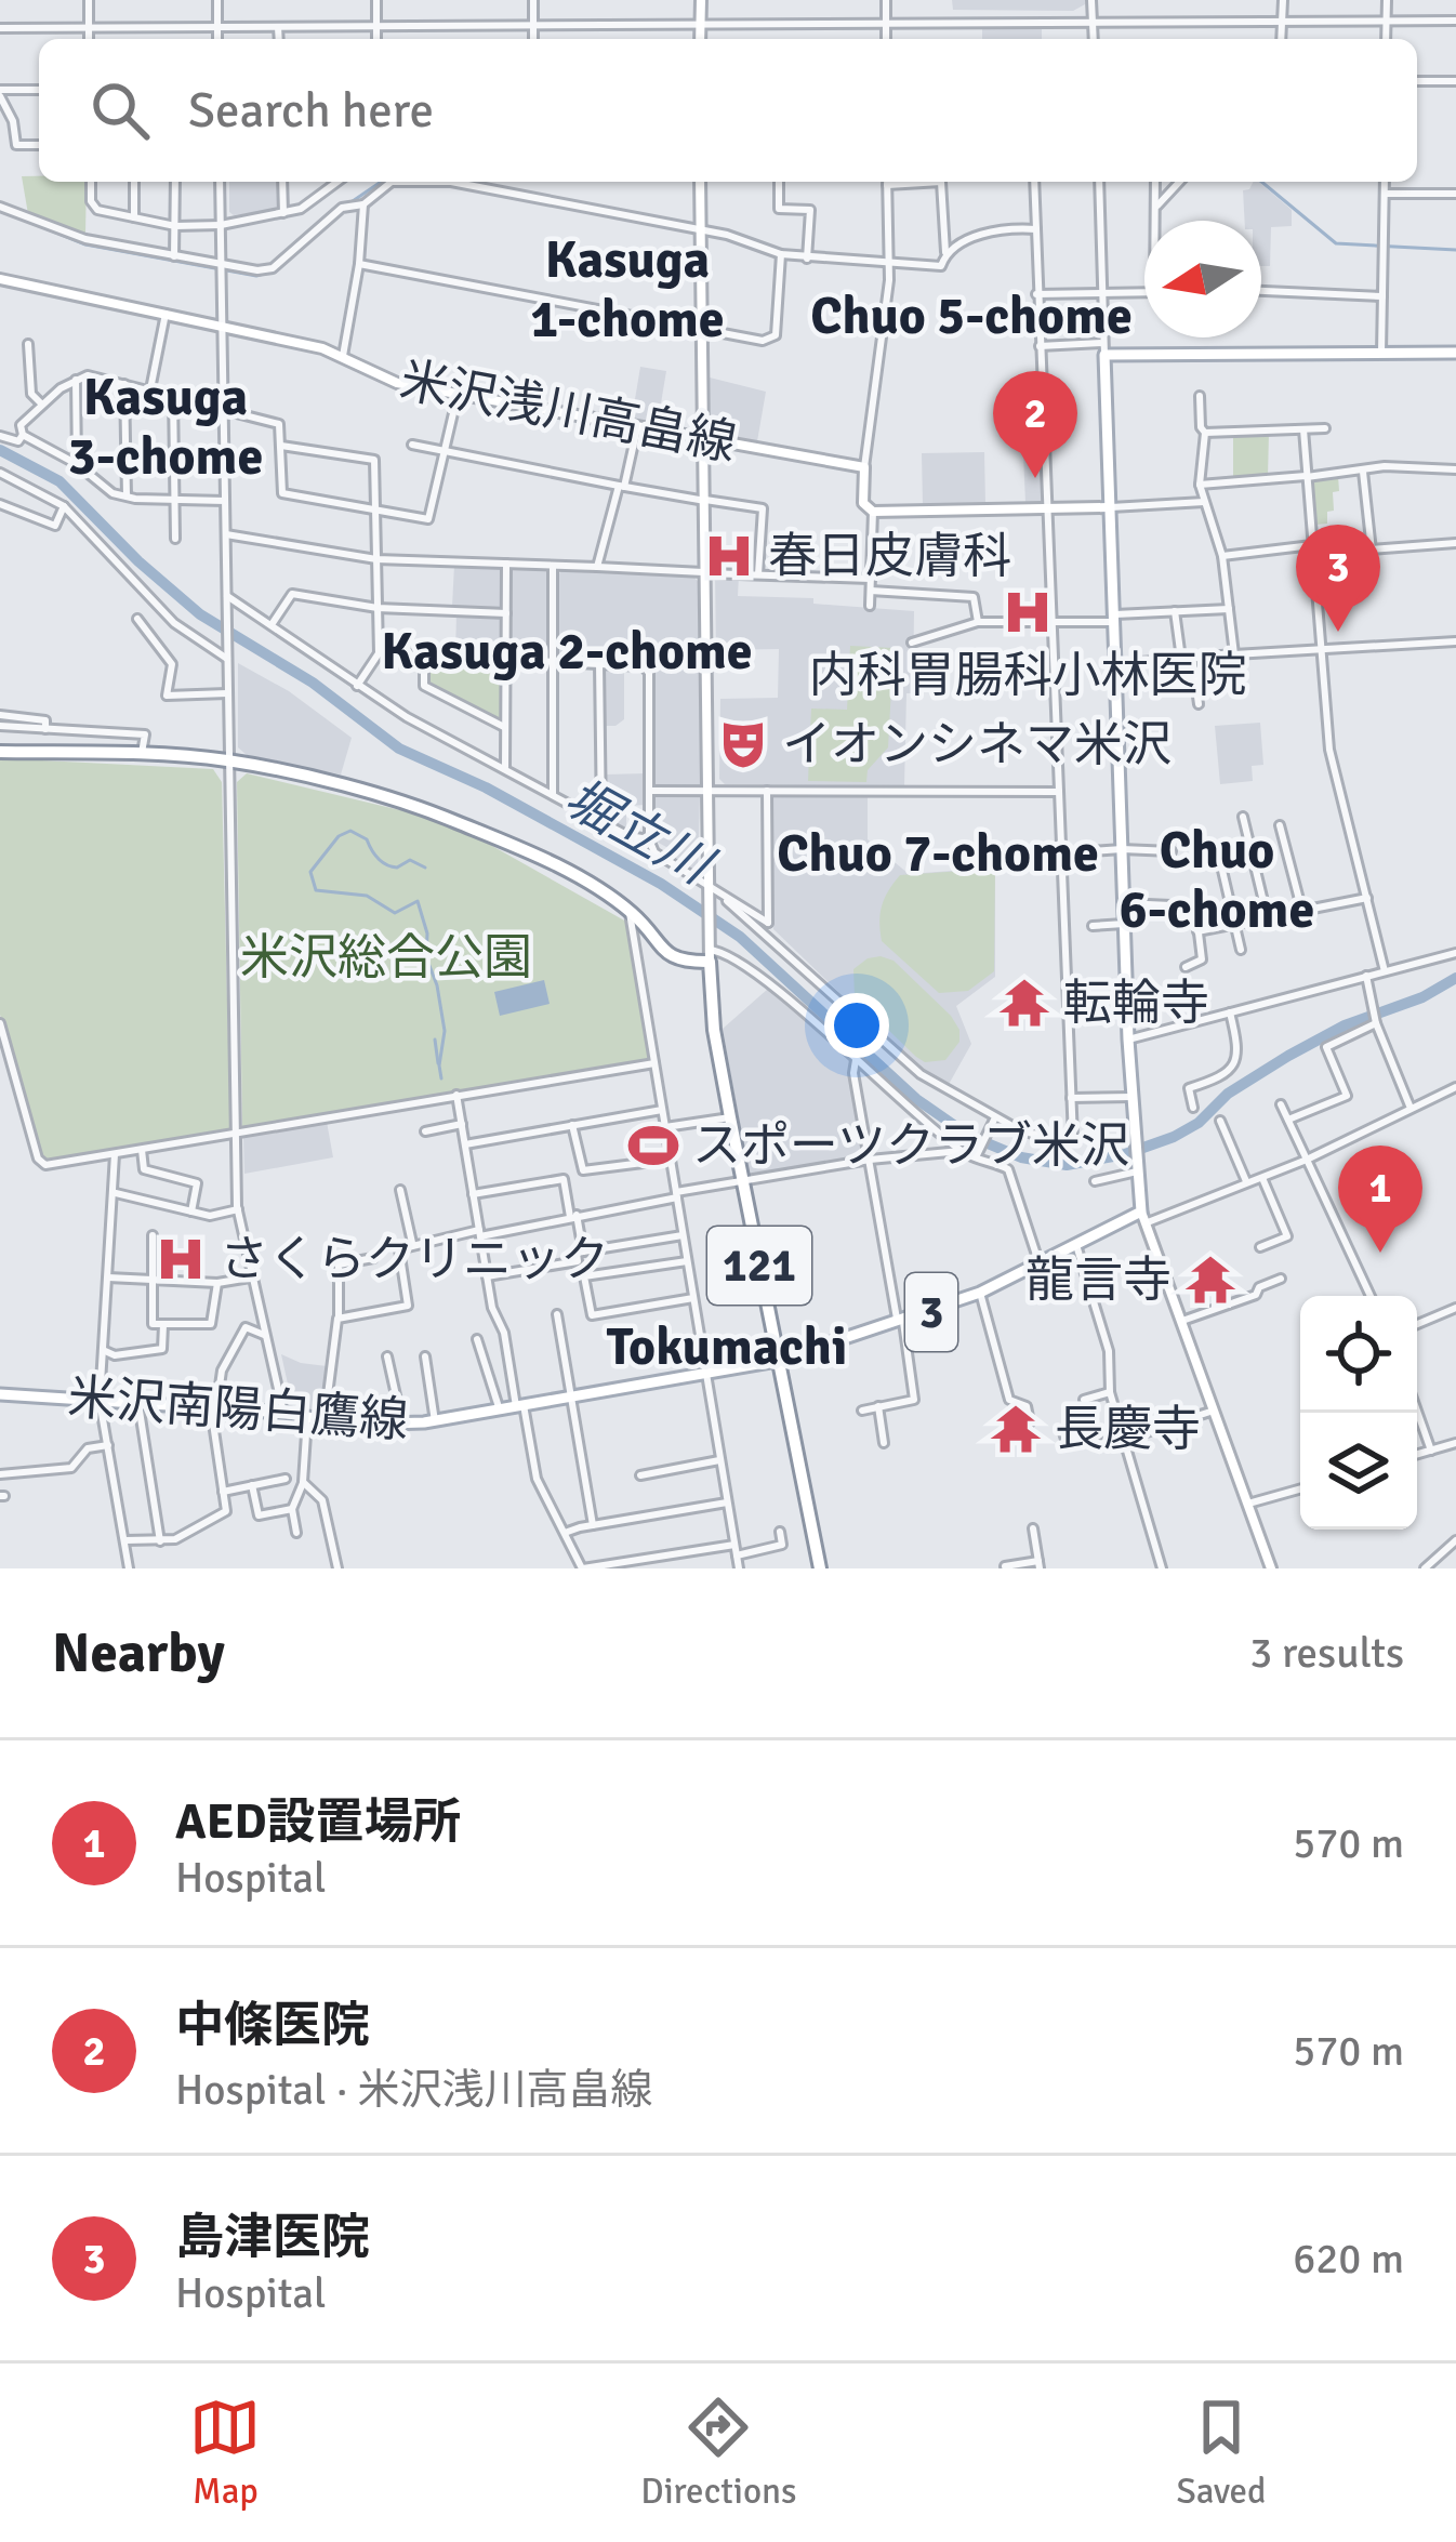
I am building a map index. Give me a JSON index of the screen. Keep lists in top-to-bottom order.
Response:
{
  "streets": {
    "highway": ["121"],
    "main road": ["米沢浅川高畠線", "3", "米沢南陽白鷹線"]
  },
  "crossings": [
    ["121", "3"],
    ["3", "米沢南陽白鷹線"]
  ],
  "districts": [
    "Kasuga 1-chome",
    "Chuo 5-chome",
    "Kasuga 3-chome",
    "Kasuga 2-chome",
    "Chuo 6-chome",
    "Chuo 7-chome",
    "Tokumachi"
  ],
  "water": ["堀立川"],
  "parks": ["米沢総合公園"],
  "places": {
    "hospital": ["春日皮膚科", "内科胃腸科小林医院", "さくらクリニック"],
    "theatre": ["イオンシネマ米沢"],
    "temple": ["転輪寺", "龍言寺", "長慶寺"],
    "sports": ["スポーツクラブ米沢"]
  },
  "north": "left",
  "page": {
    "search": "Search here",
    "pins": ["2", "3", "1"],
    "heading": ["Nearby", "3 results"],
    "list": [
      {
        "mark": "1",
        "name": "AED設置場所",
        "note": "Hospital",
        "value": "570 m"
      },
      {
        "mark": "2",
        "name": "中條医院",
        "note": "Hospital · 米沢浅川高畠線",
        "value": "570 m"
      },
      {
        "mark": "3",
        "name": "島津医院",
        "note": "Hospital",
        "value": "620 m"
      }
    ],
    "nav": ["Map", "Directions", "Saved"]
  }
}
